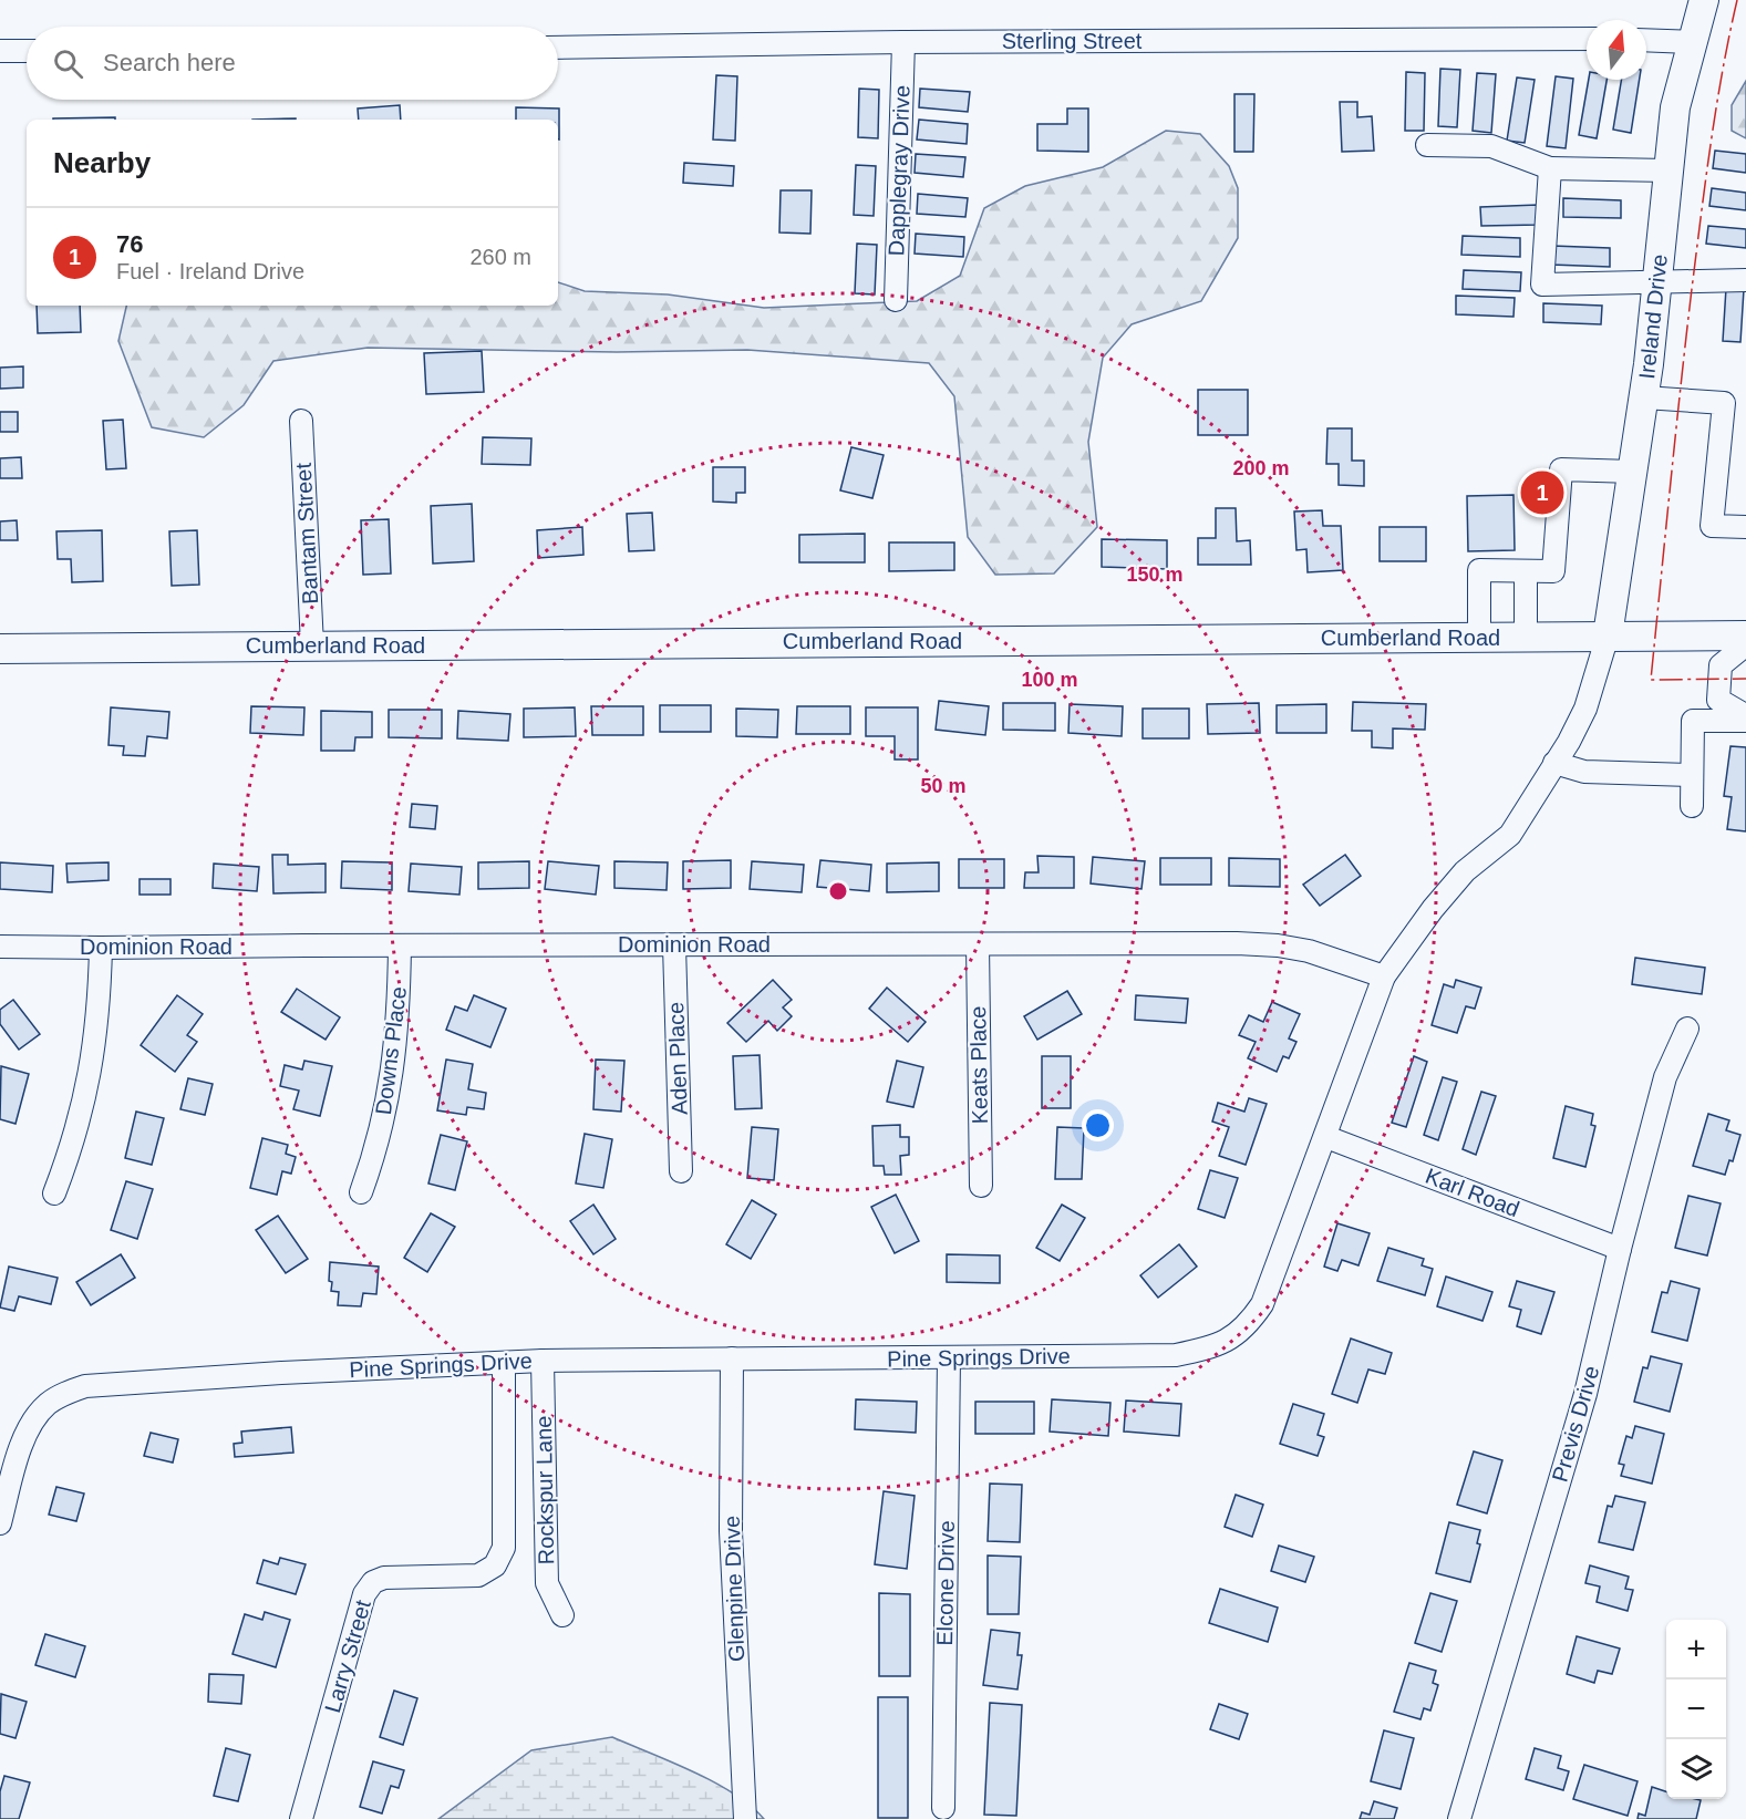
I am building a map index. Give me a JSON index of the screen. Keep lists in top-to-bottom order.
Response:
{
  "streets": {
    "main road": ["Ireland Drive", "Cumberland Road"],
    "street": [
      "Sterling Street",
      "Dapplegray Drive",
      "Bantam Street",
      "Dominion Road",
      "Downs Place",
      "Aden Place",
      "Keats Place",
      "Karl Road",
      "Pine Springs Drive",
      "Previs Drive",
      "Rockspur Lane",
      "Elcone Drive",
      "Glenpine Drive",
      "Larry Street"
    ]
  },
  "crossings": [
    ["Sterling Street", "Dapplegray Drive"],
    ["Ireland Drive", "Cumberland Road"],
    ["Ireland Drive", "Pine Springs Drive"],
    ["Bantam Street", "Cumberland Road"],
    ["Cumberland Road", "Pine Springs Drive"],
    ["Dominion Road", "Downs Place"],
    ["Dominion Road", "Aden Place"],
    ["Dominion Road", "Keats Place"],
    ["Dominion Road", "Pine Springs Drive"],
    ["Karl Road", "Pine Springs Drive"],
    ["Karl Road", "Previs Drive"],
    ["Pine Springs Drive", "Rockspur Lane"],
    ["Pine Springs Drive", "Elcone Drive"],
    ["Pine Springs Drive", "Glenpine Drive"],
    ["Pine Springs Drive", "Larry Street"]
  ],
  "north": "top",
  "page": {
    "search": "Search here",
    "heading": "Nearby",
    "list": [
      {
        "mark": "1",
        "name": "76",
        "note": "Fuel · Ireland Drive",
        "value": "260 m"
      }
    ],
    "pins": "1",
    "map_buttons": ["+", "−"]
  },
  "rings": [
    "200 m",
    "150 m",
    "100 m",
    "50 m"
  ]
}
